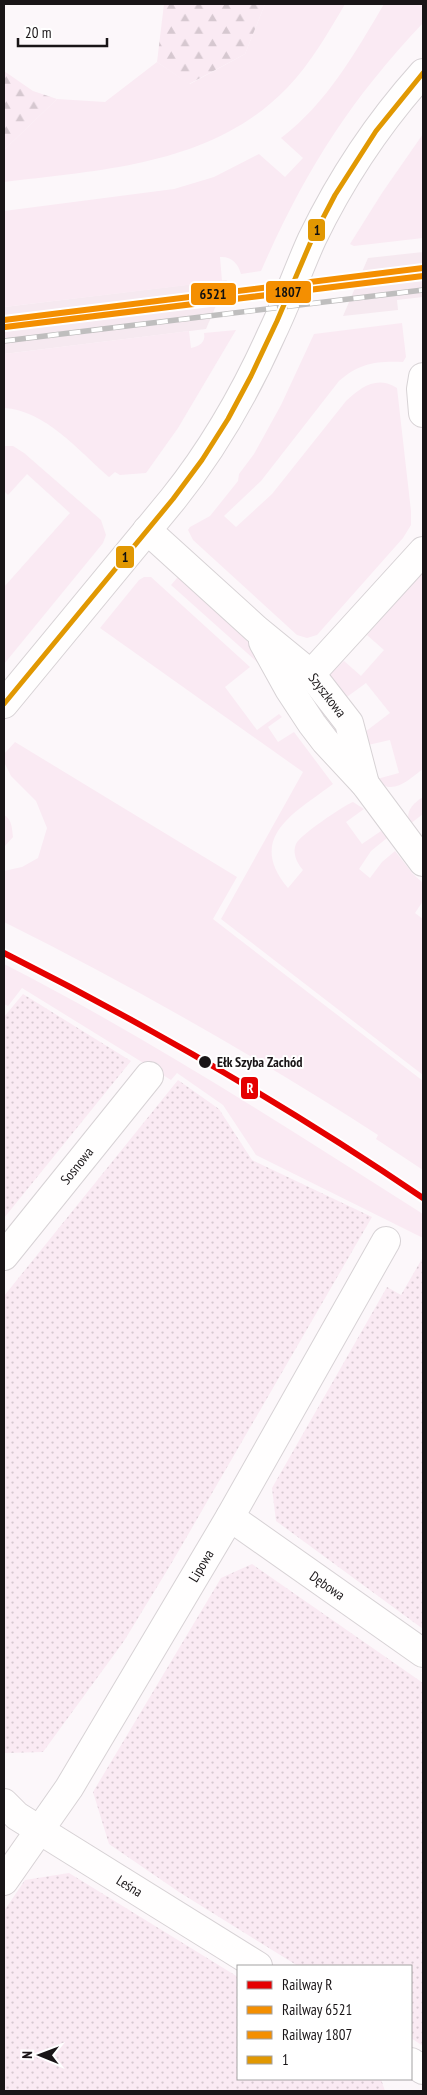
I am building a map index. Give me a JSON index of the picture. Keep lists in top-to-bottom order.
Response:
{
  "streets": {
    "street": [
      "Szyszkowa",
      "Sosnowa",
      "Lipowa",
      "Dębowa",
      "Leśna"
    ]
  },
  "crossings": [
    ["Lipowa", "Dębowa"],
    ["Lipowa", "Leśna"]
  ],
  "places": ["Ełk Szyba Zachód"],
  "lines": [
    "transit line 1",
    "rail line 6521",
    "rail line 1807",
    "rail line R"
  ],
  "legend": [
    "Railway R",
    "Railway 6521",
    "Railway 1807",
    "1"
  ],
  "scale_bar": "20 m",
  "north": "left"
}
